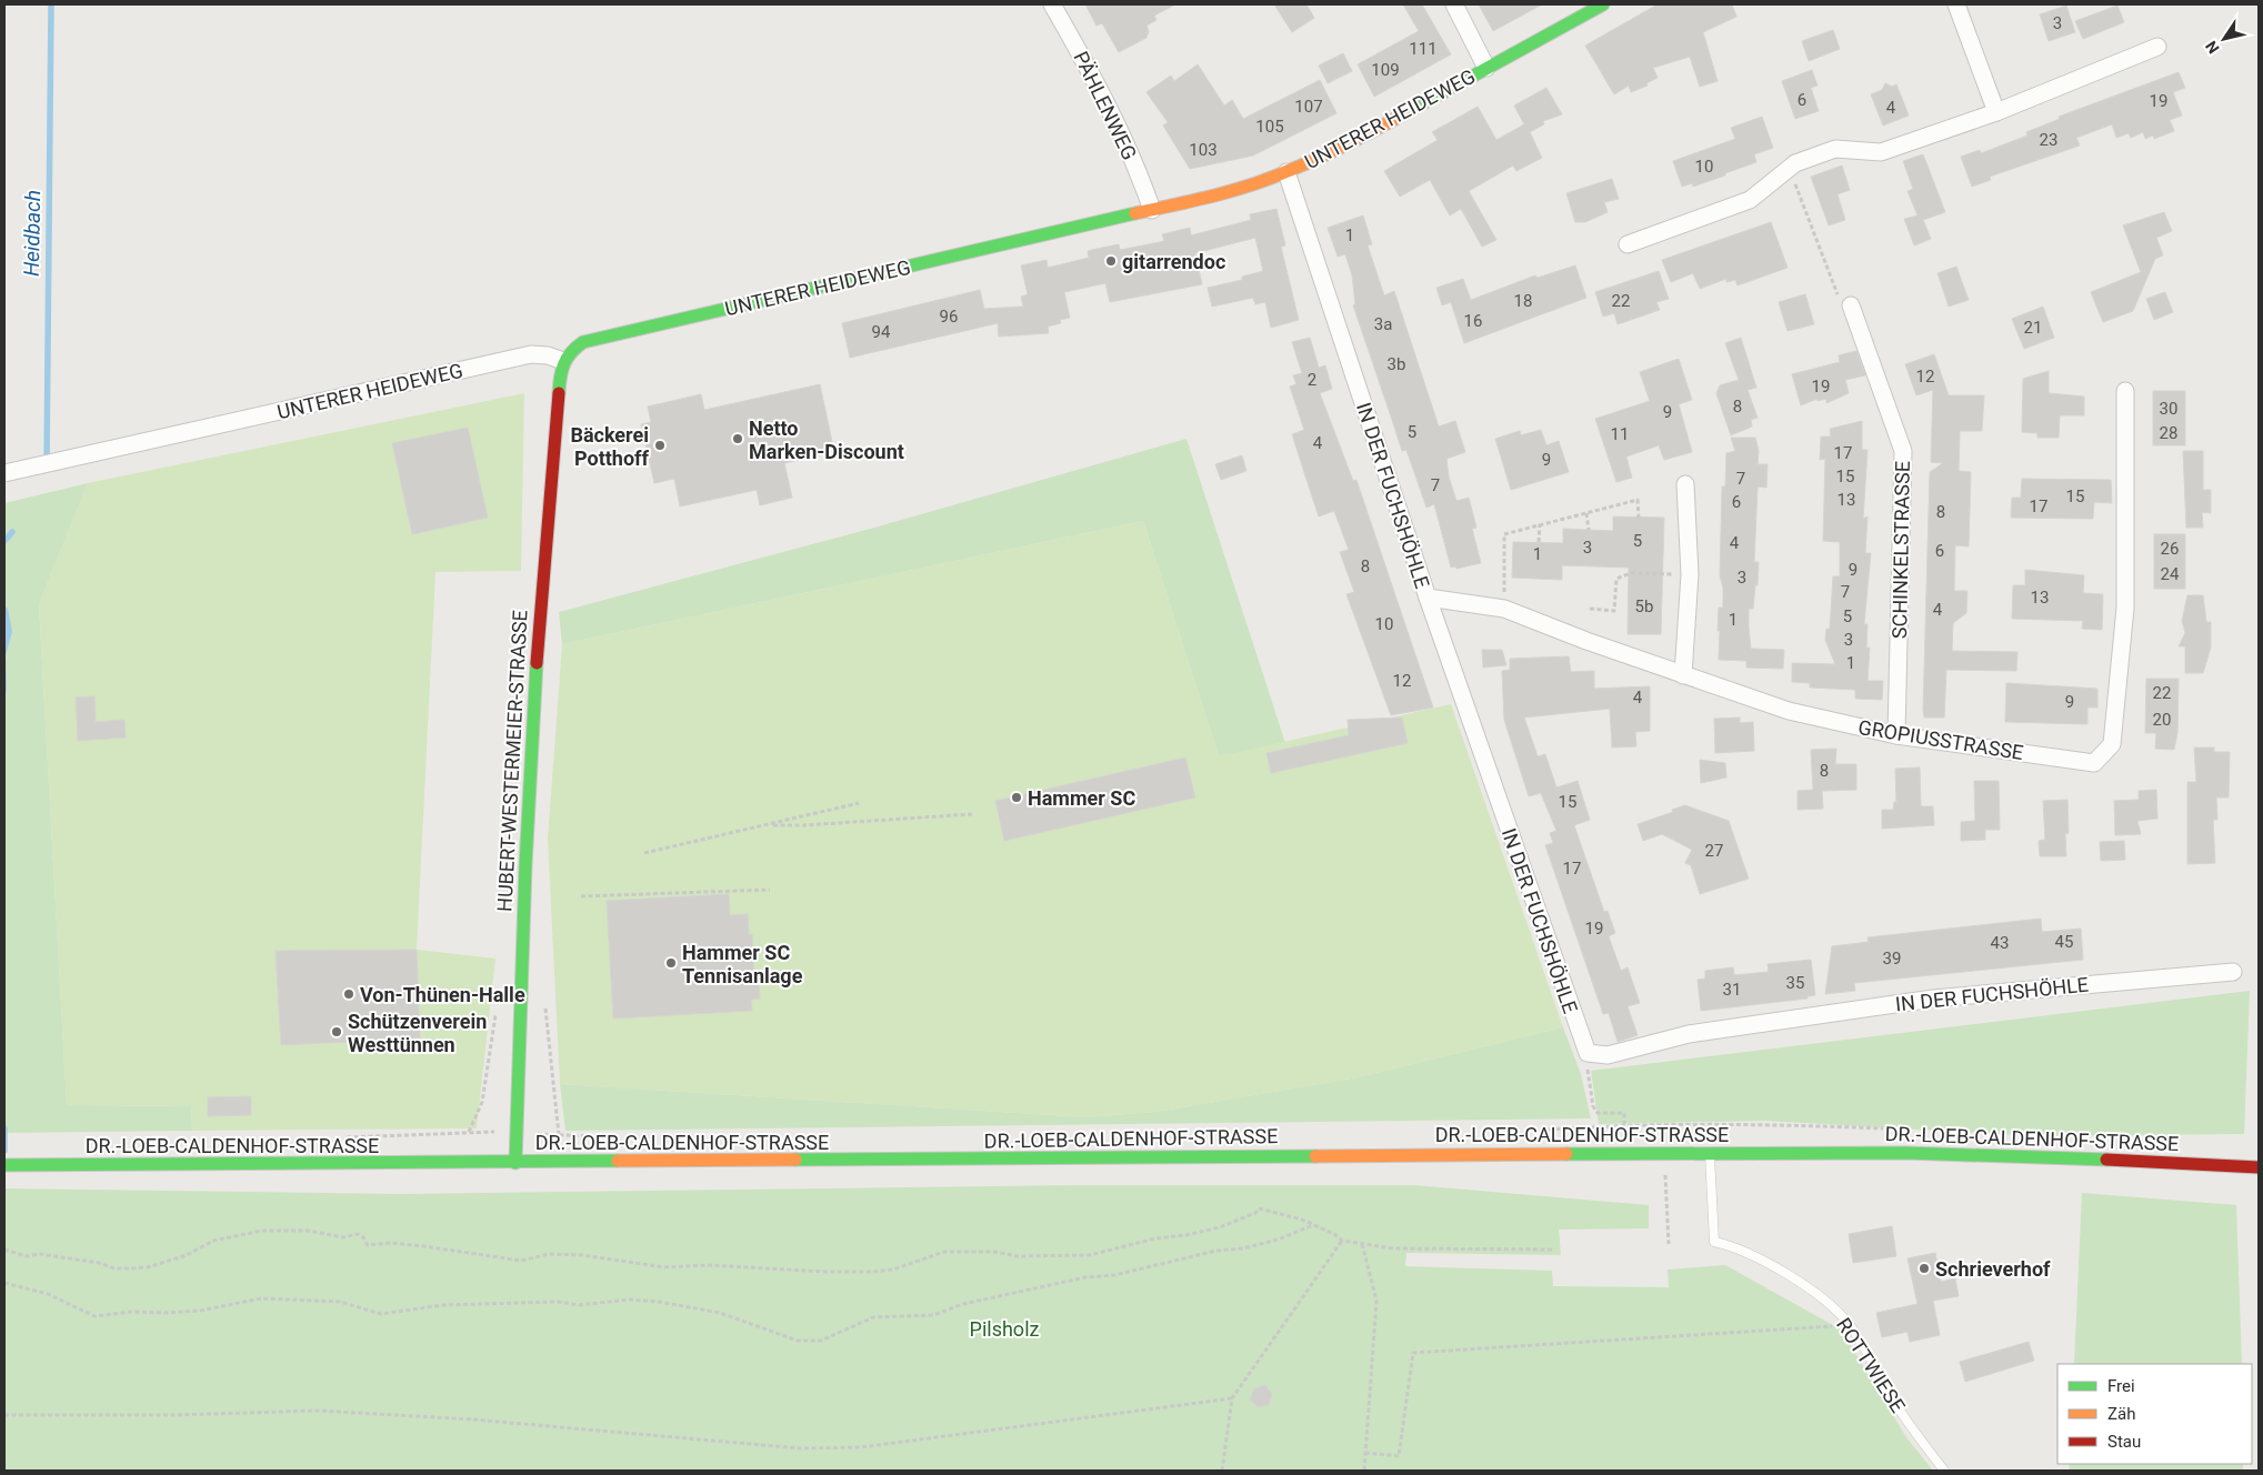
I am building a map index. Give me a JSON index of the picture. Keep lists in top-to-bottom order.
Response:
{
  "streets": {
    "main road": ["UNTERER HEIDEWEG", "HUBERT-WESTERMEIER-STRASSE", "DR.-LOEB-CALDENHOF-STRASSE"],
    "street": [
      "PÄHLENWEG",
      "IN DER FUCHSHÖHLE",
      "SCHINKELSTRASSE",
      "GROPIUSSTRASSE"
    ],
    "lane": ["ROTTWIESE"]
  },
  "crossings": [
    ["PÄHLENWEG", "UNTERER HEIDEWEG"],
    ["UNTERER HEIDEWEG", "IN DER FUCHSHÖHLE"],
    ["UNTERER HEIDEWEG", "HUBERT-WESTERMEIER-STRASSE"],
    ["IN DER FUCHSHÖHLE", "GROPIUSSTRASSE"],
    ["SCHINKELSTRASSE", "GROPIUSSTRASSE"],
    ["HUBERT-WESTERMEIER-STRASSE", "DR.-LOEB-CALDENHOF-STRASSE"],
    ["DR.-LOEB-CALDENHOF-STRASSE", "ROTTWIESE"]
  ],
  "water": ["Heidbach"],
  "parks": ["Pilsholz"],
  "places": [
    "gitarrendoc",
    "Netto Marken-Discount",
    "Bäckerei Potthoff",
    "Hammer SC",
    "Hammer SC Tennisanlage",
    "Von-Thünen-Halle",
    "Schützenverein Westtünnen",
    "Schrieverhof"
  ],
  "house_numbers": [
    "3",
    "111",
    "109",
    "6",
    "19",
    "107",
    "4",
    "105",
    "23",
    "103",
    "10",
    "1",
    "18",
    "22",
    "96",
    "16",
    "3a",
    "21",
    "94",
    "3b",
    "12",
    "2",
    "19",
    "8",
    "30",
    "9",
    "5",
    "28",
    "11",
    "4",
    "17",
    "9",
    "15",
    "7",
    "7",
    "15",
    "13",
    "6",
    "17",
    "8",
    "5",
    "4",
    "3",
    "26",
    "6",
    "1",
    "8",
    "9",
    "24",
    "3",
    "7",
    "13",
    "5b",
    "4",
    "5",
    "1",
    "10",
    "3",
    "1",
    "12",
    "22",
    "4",
    "9",
    "20",
    "8",
    "15",
    "27",
    "17",
    "19",
    "45",
    "43",
    "39",
    "35",
    "31"
  ],
  "legend": ["Frei", "Zäh", "Stau"],
  "north": "bottom left"
}
